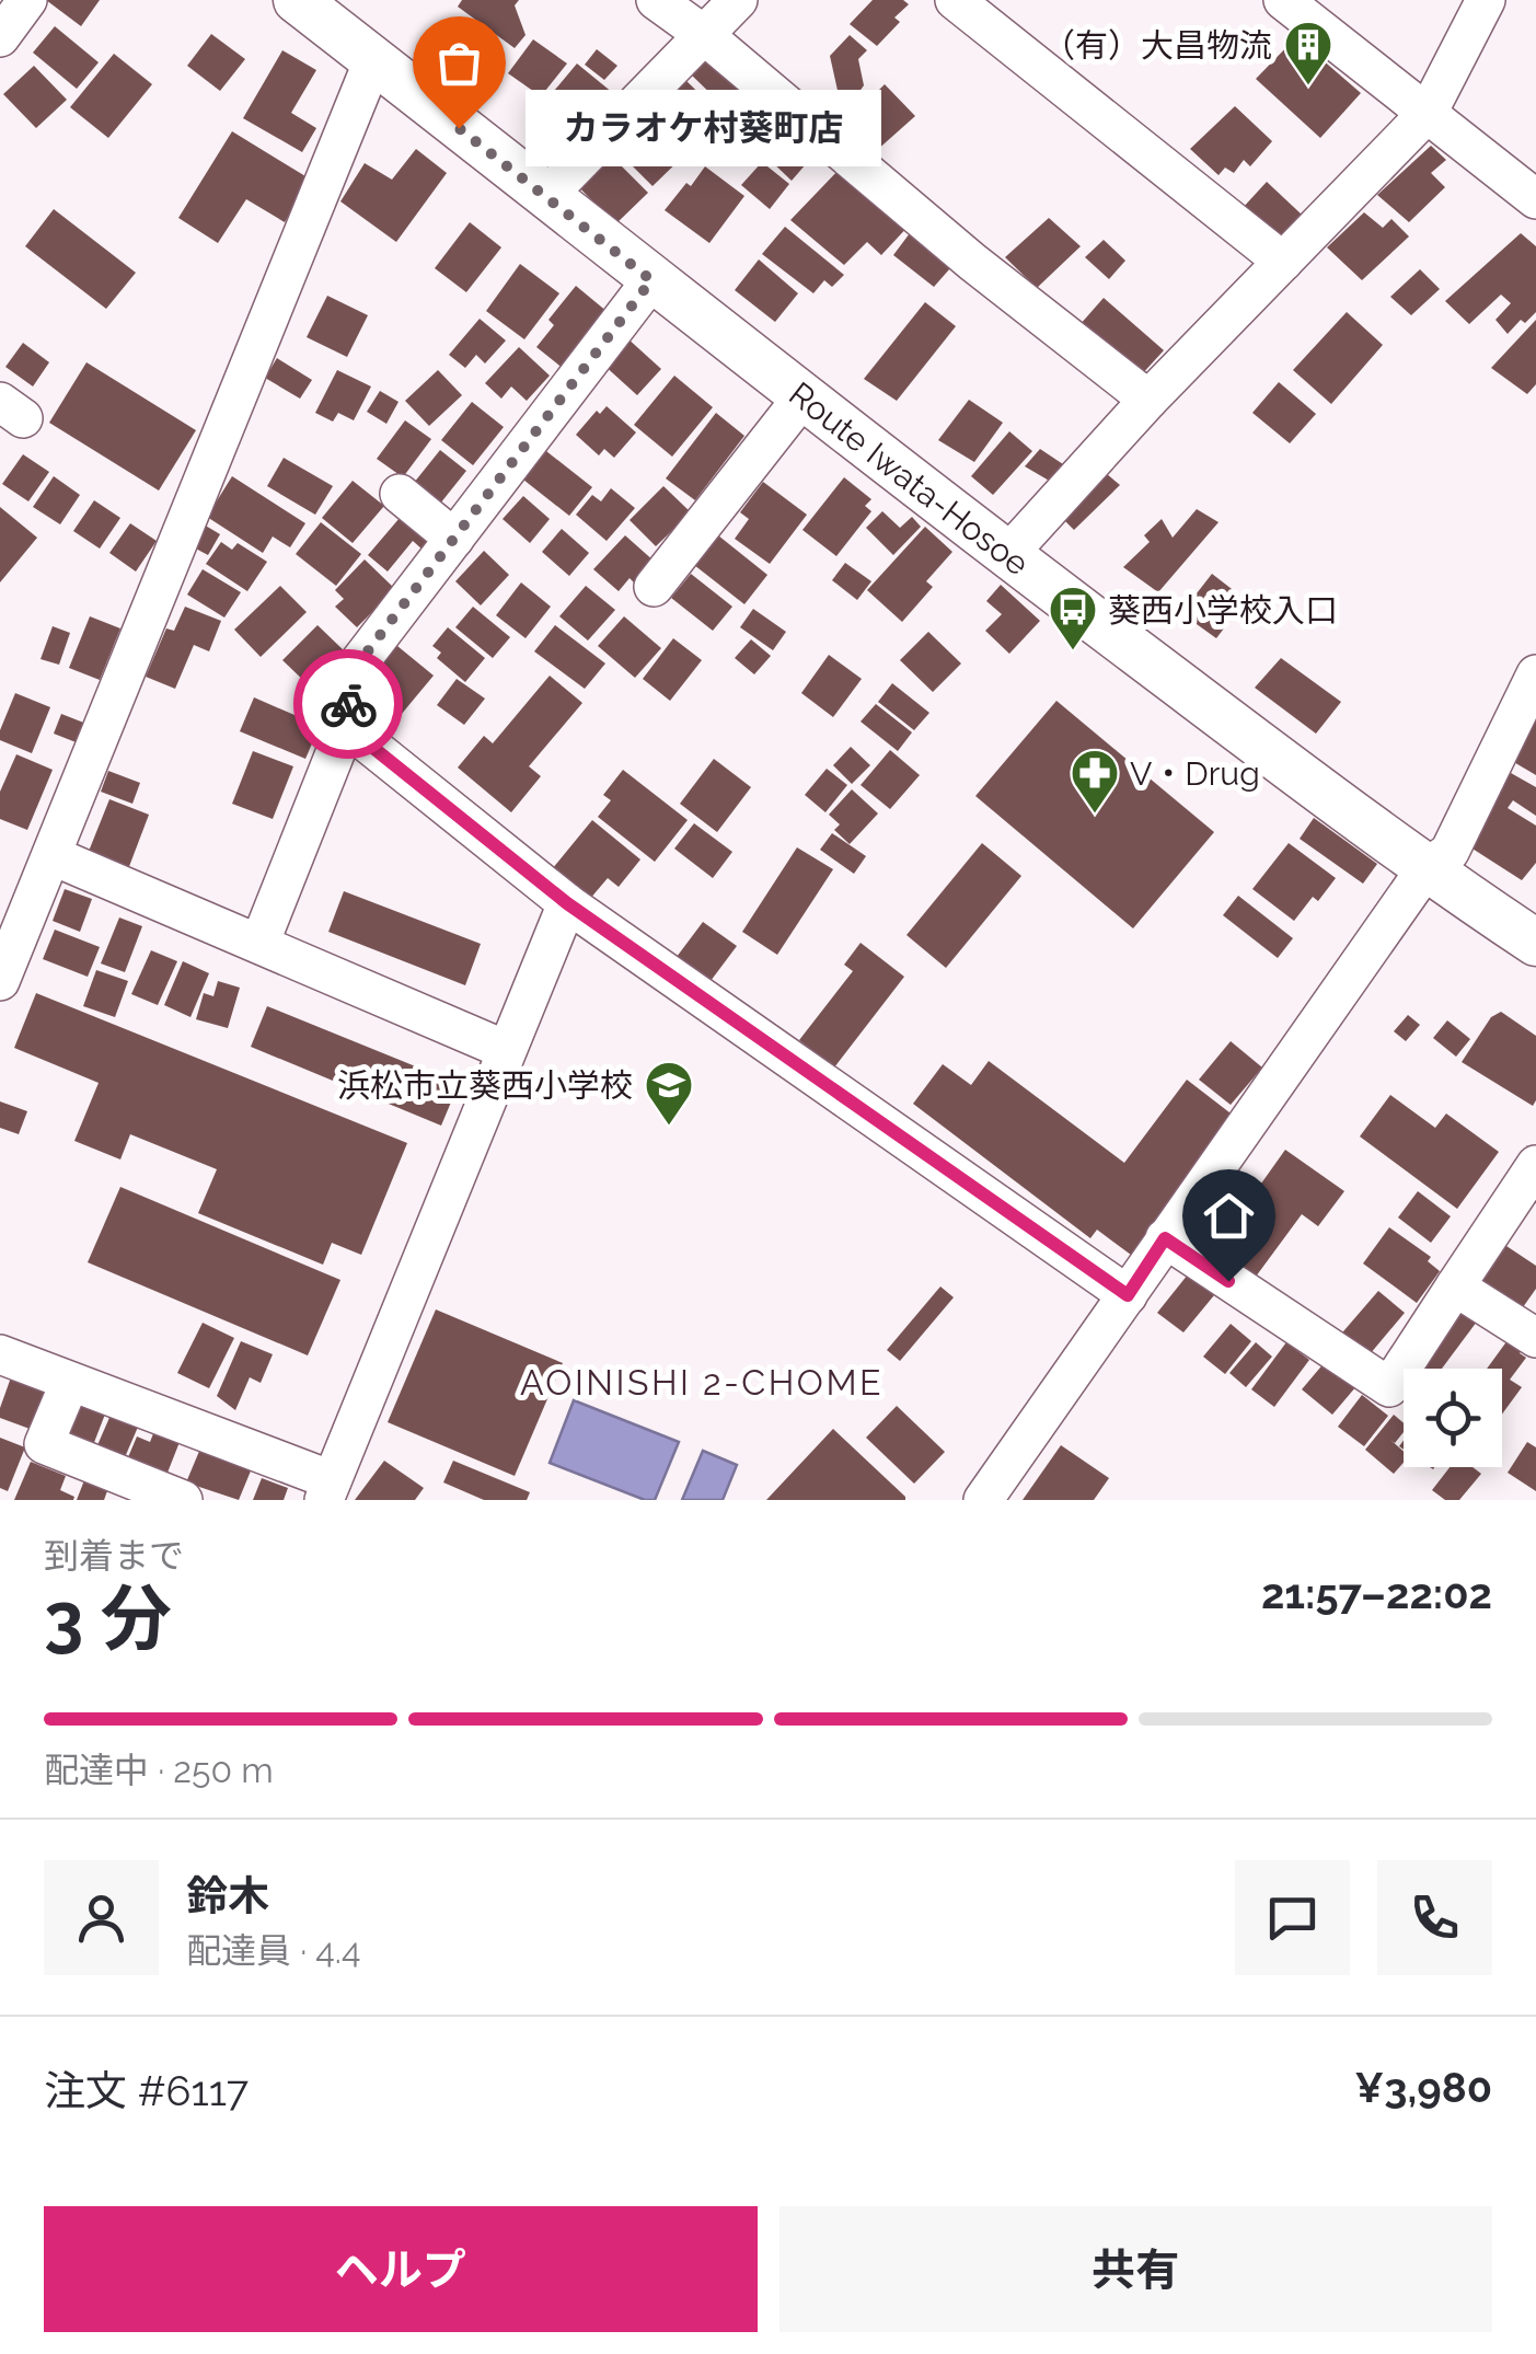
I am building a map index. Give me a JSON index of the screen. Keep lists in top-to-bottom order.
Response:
{
  "streets": {
    "main road": ["Route Iwata-Hosoe"]
  },
  "districts": ["AOINISHI 2-CHOME"],
  "places": {
    "building": ["（有）大昌物流"],
    "other": ["カラオケ村葵町店"],
    "bus stop": ["葵西小学校入口"],
    "pharmacy": ["V・Drug"],
    "school or university": ["浜松市立葵西小学校"]
  },
  "page": {
    "bubble": "カラオケ村葵町店",
    "heading": ["3 分", "到着まで", "21:57–22:02"],
    "panel": [
      "鈴木",
      "配達員 · 4.4",
      "注文 #6117",
      "¥3,980"
    ],
    "bar": "配達中 · 250 m",
    "buttons": ["ヘルプ", "共有"]
  }
}
